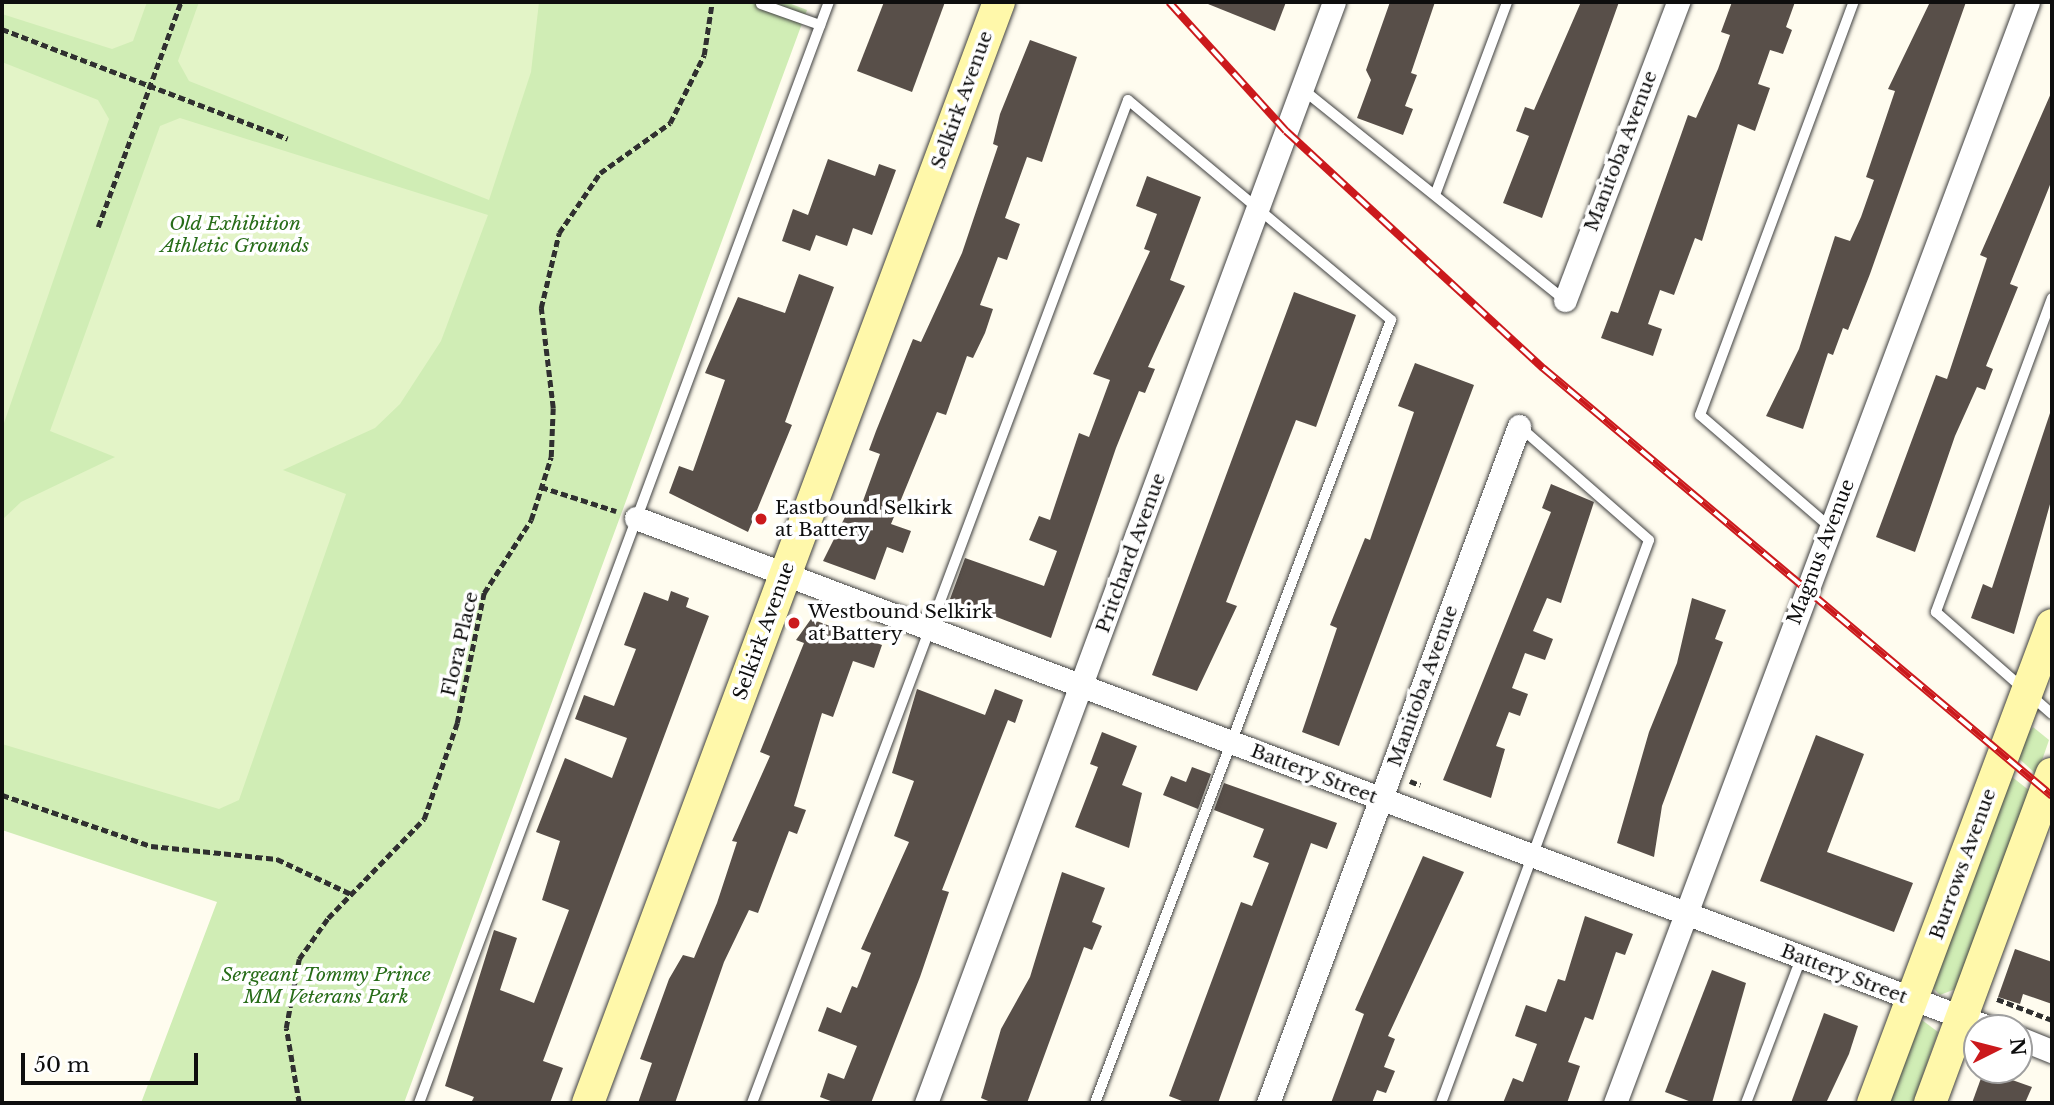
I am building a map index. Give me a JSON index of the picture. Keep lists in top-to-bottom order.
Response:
{
  "streets": {
    "main road": ["Selkirk Avenue", "Burrows Avenue"],
    "street": [
      "Manitoba Avenue",
      "Magnus Avenue",
      "Pritchard Avenue",
      "Battery Street"
    ],
    "path": ["Flora Place"]
  },
  "crossings": [
    ["Selkirk Avenue", "Battery Street"],
    ["Manitoba Avenue", "Battery Street"],
    ["Magnus Avenue", "Battery Street"],
    ["Pritchard Avenue", "Battery Street"],
    ["Battery Street", "Burrows Avenue"]
  ],
  "parks": ["Old Exhibition Athletic Grounds", "Sergeant Tommy Prince MM Veterans Park"],
  "places": ["Eastbound Selkirk at Battery", "Westbound Selkirk at Battery"],
  "scale_bar": "50 m",
  "north": "right"
}
